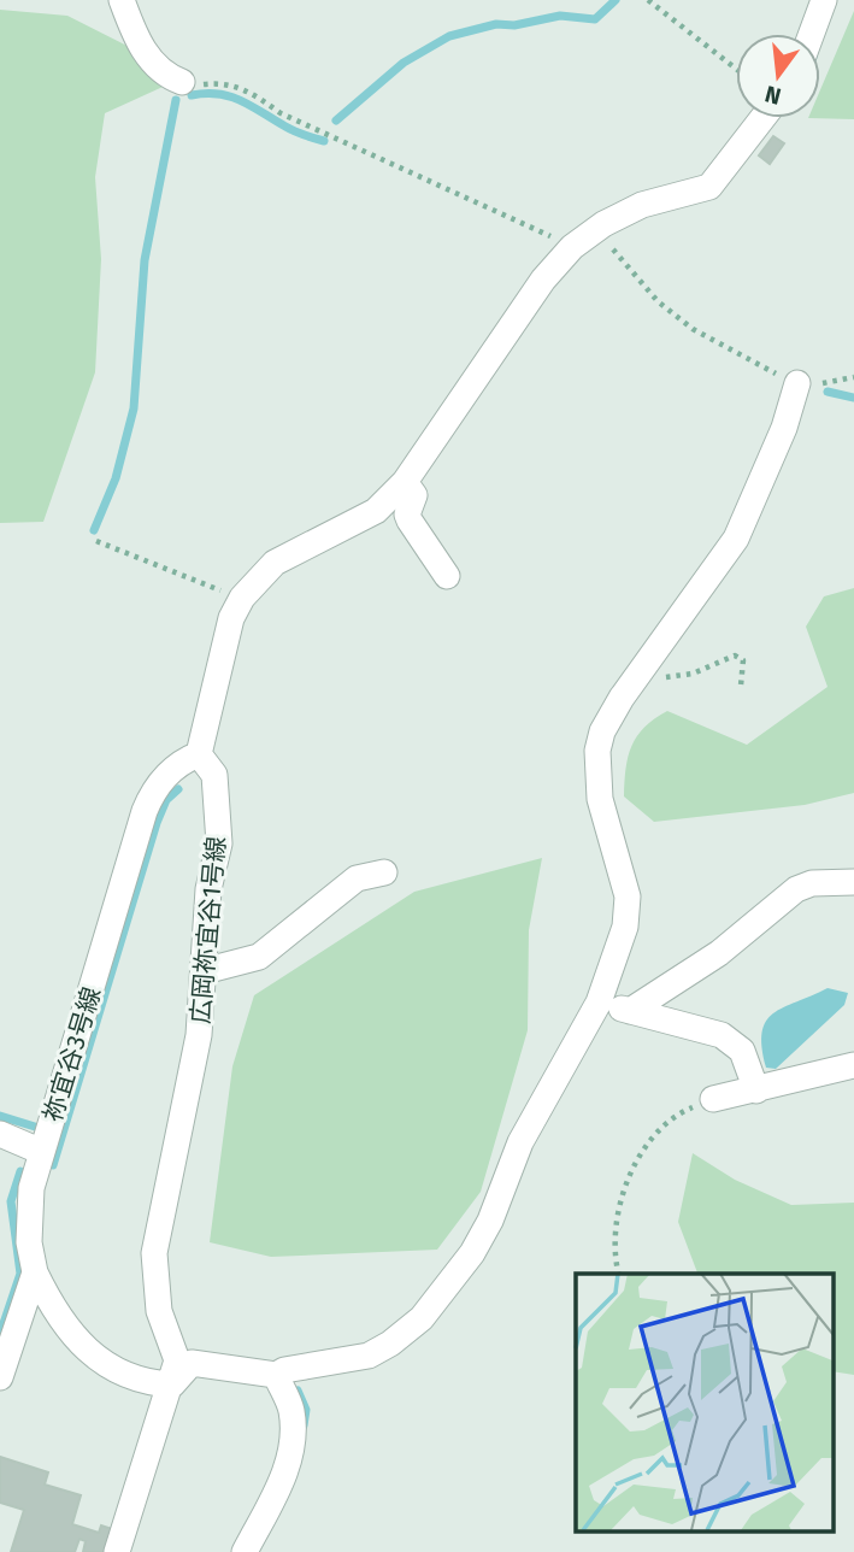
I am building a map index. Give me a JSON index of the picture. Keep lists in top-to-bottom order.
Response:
{
  "streets": {
    "street": ["広岡祢宜谷1号線", "祢宜谷3号線"]
  },
  "crossings": [
    ["広岡祢宜谷1号線", "祢宜谷3号線"]
  ],
  "north": "bottom"
}
